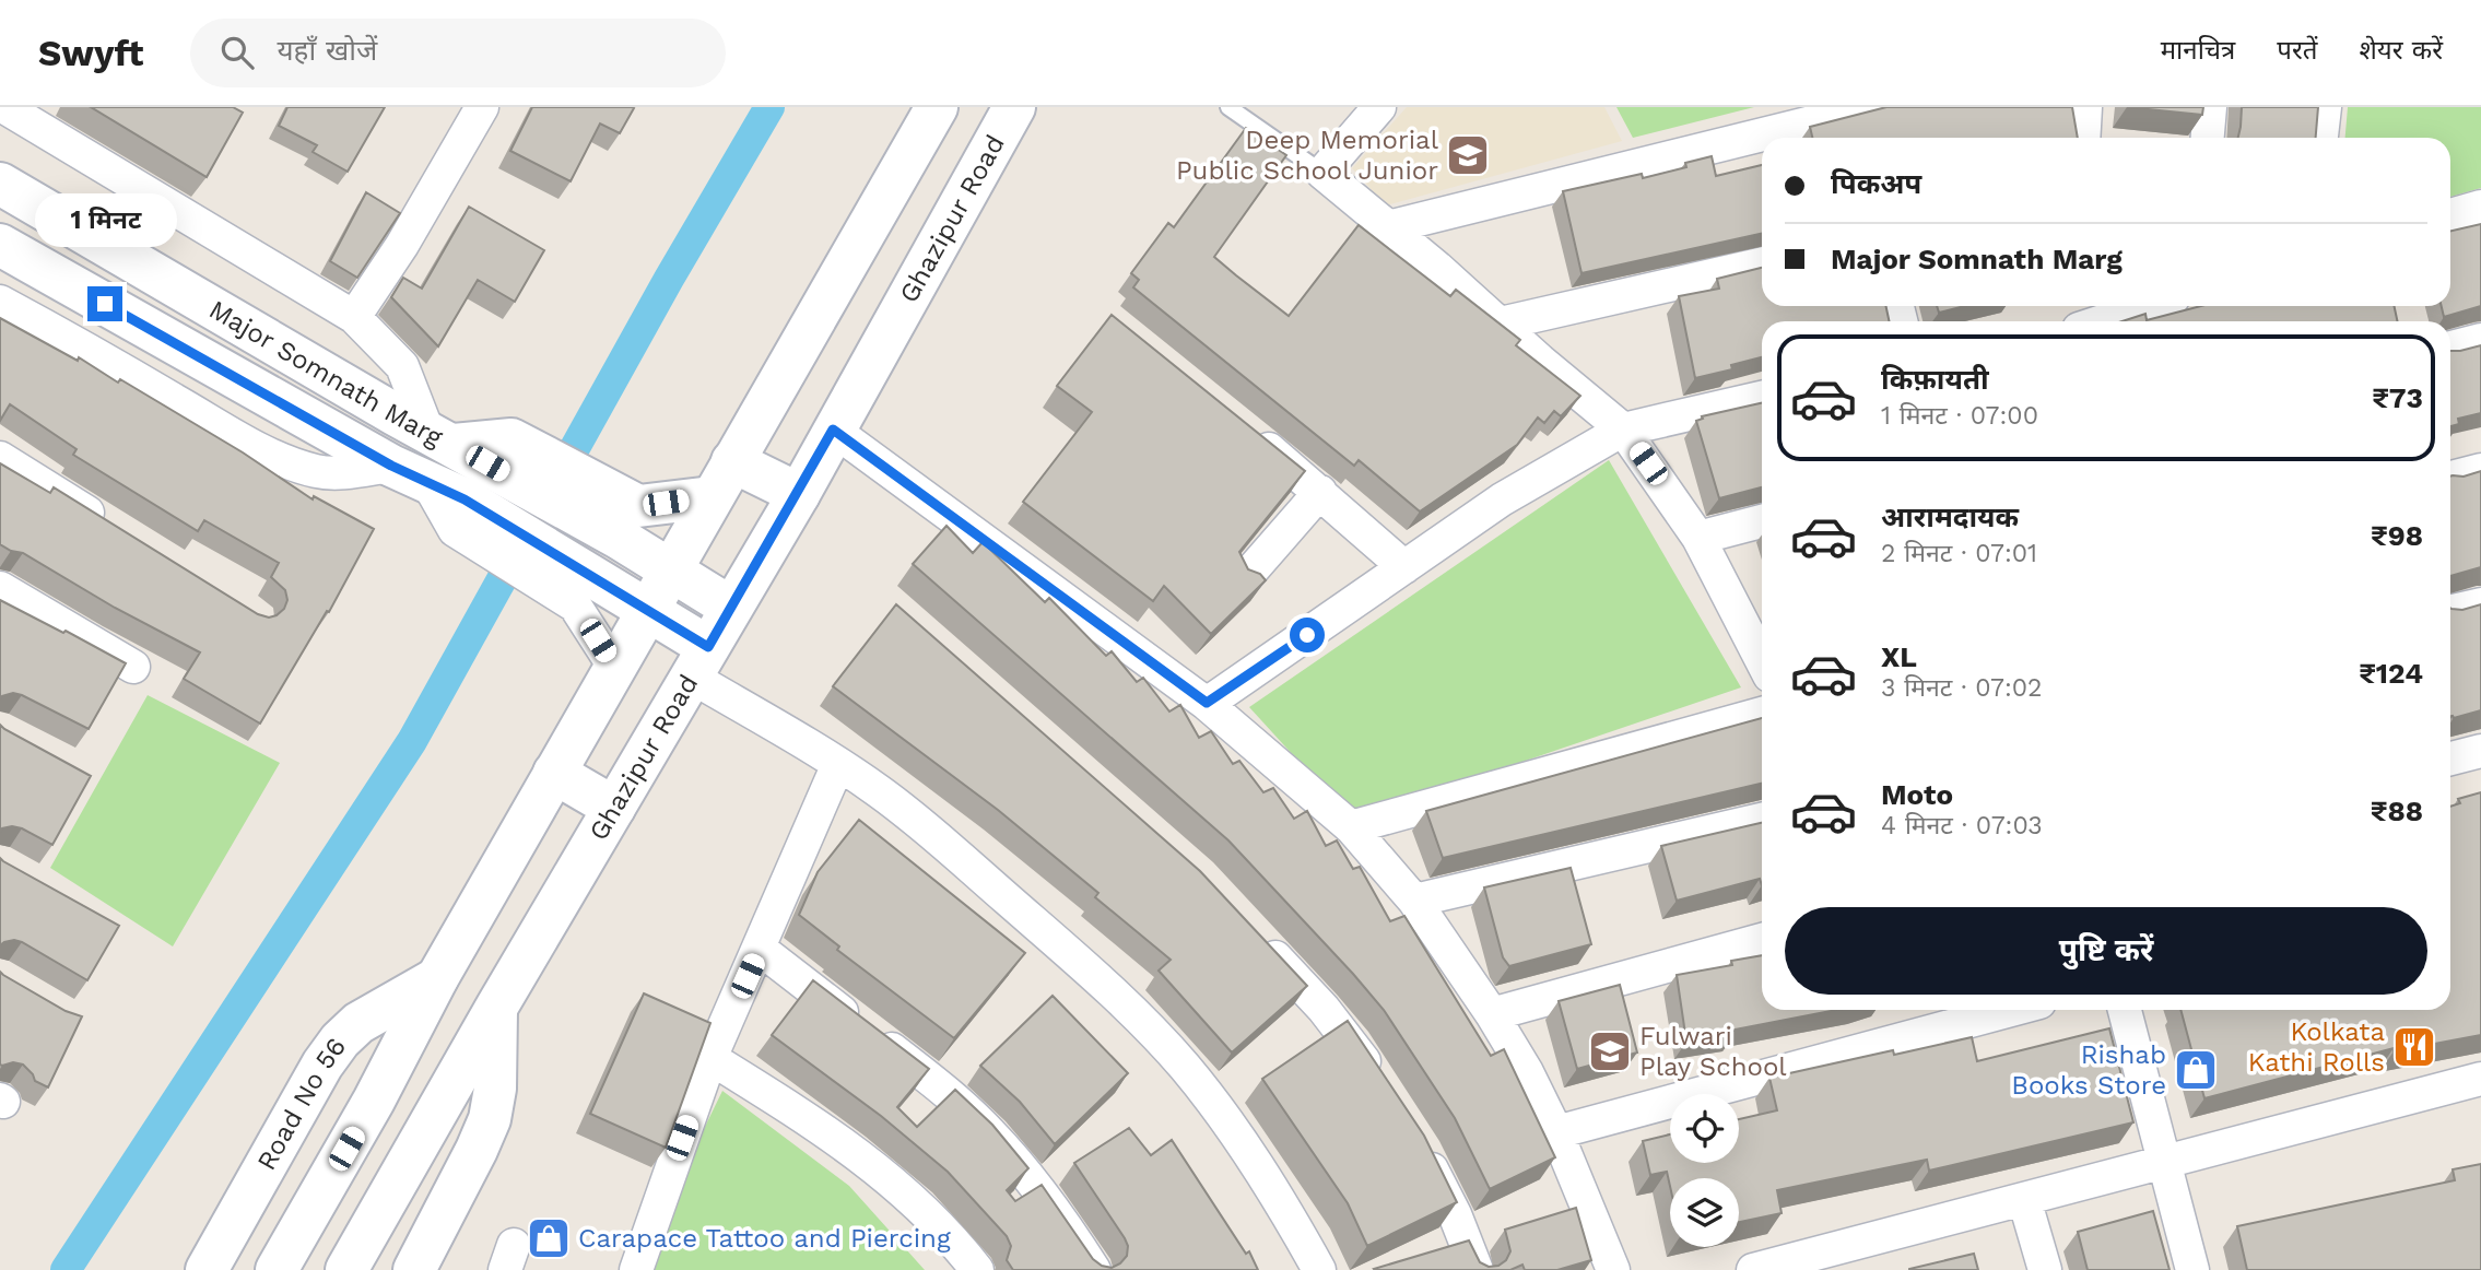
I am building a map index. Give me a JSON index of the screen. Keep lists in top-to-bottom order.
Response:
{
  "streets": {
    "main road": ["Ghazipur Road", "Major Somnath Marg", "Road No 56"]
  },
  "crossings": [
    ["Ghazipur Road", "Major Somnath Marg"]
  ],
  "places": {
    "school or university": ["Deep Memorial Public School Junior", "Fulwari Play School"],
    "restaurant": ["Kolkata Kathi Rolls"],
    "shop": ["Rishab Books Store", "Carapace Tattoo and Piercing"]
  },
  "page": {
    "header": "Swyft",
    "search": "यहाँ खोजें",
    "nav": ["मानचित्र", "परतें", "शेयर करें"],
    "banner": ["पिकअप", "Major Somnath Marg"],
    "bubble": "1 मिनट",
    "list": [
      {
        "name": "किफ़ायती",
        "note": "1 मिनट · 07:00",
        "value": "₹73"
      },
      {
        "name": "आरामदायक",
        "note": "2 मिनट · 07:01",
        "value": "₹98"
      },
      {
        "name": "XL",
        "note": "3 मिनट · 07:02",
        "value": "₹124"
      },
      {
        "name": "Moto",
        "note": "4 मिनट · 07:03",
        "value": "₹88"
      }
    ],
    "buttons": "पुष्टि करें"
  }
}
